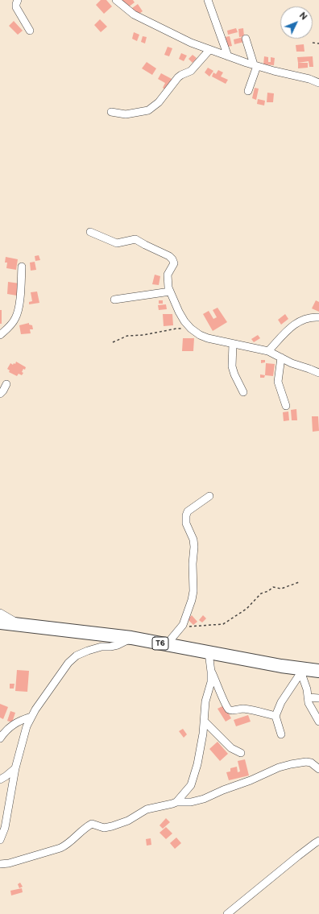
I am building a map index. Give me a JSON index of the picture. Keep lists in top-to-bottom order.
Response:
{
  "streets": {
    "highway": ["T6"]
  },
  "north": "top right"
}
